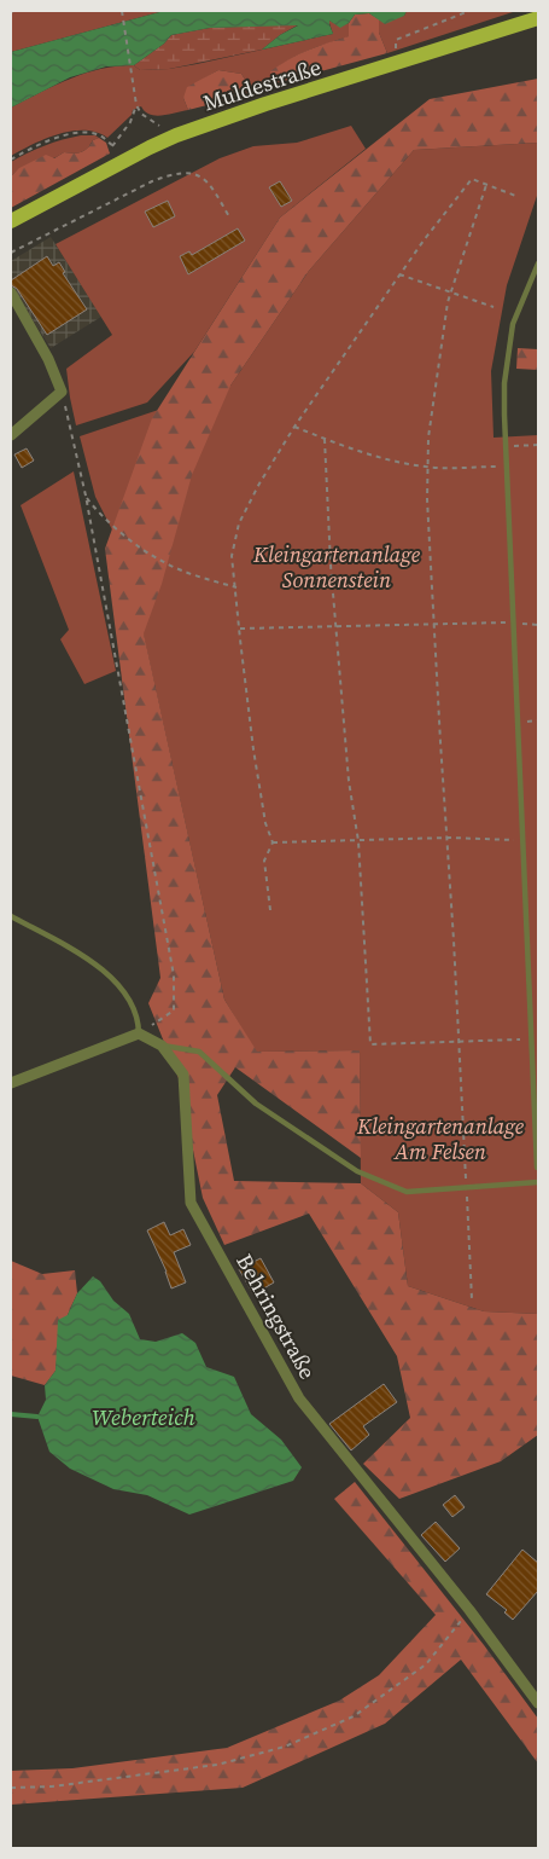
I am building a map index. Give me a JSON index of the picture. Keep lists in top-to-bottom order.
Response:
{
  "streets": {
    "main road": ["Muldestraße"],
    "street": ["Behringstraße"]
  },
  "water": ["Weberteich"],
  "parks": ["Kleingartenanlage Sonnenstein", "Kleingartenanlage Am Felsen"]
}
